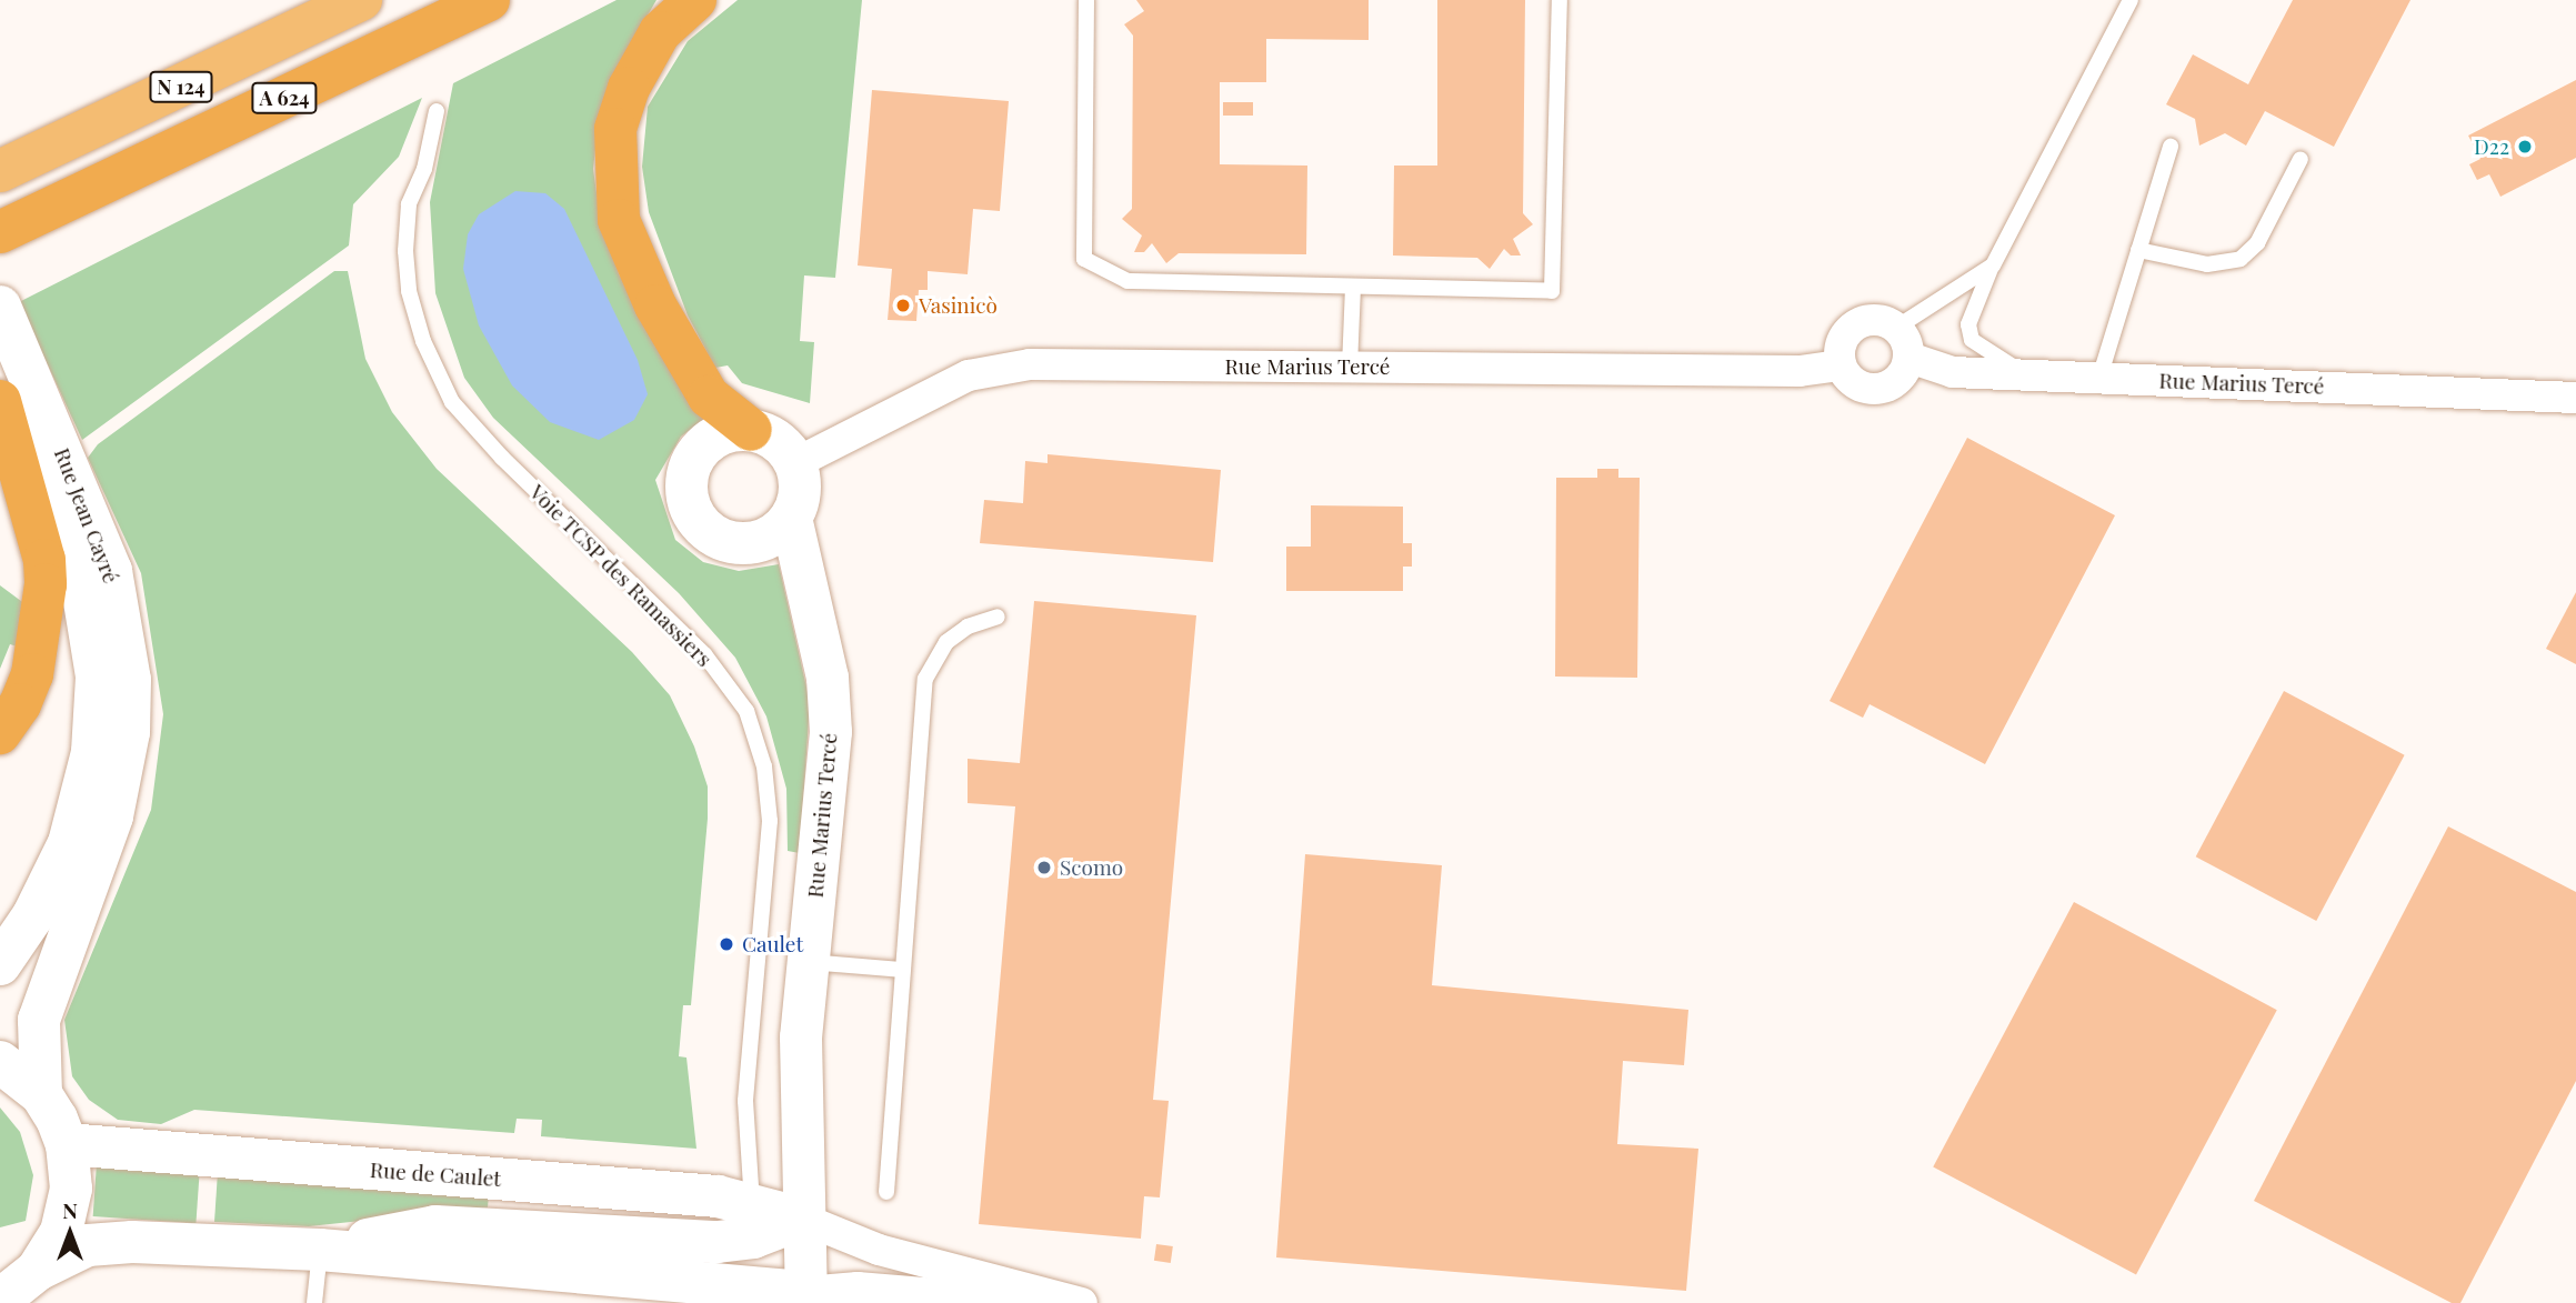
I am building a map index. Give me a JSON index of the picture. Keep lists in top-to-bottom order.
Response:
{
  "streets": {
    "highway": ["N 124", "A 624"],
    "main road": ["Rue Marius Tercé", "Rue Jean Cayré", "Rue de Caulet"],
    "lane": ["Voie TCSP des Ramassiers"]
  },
  "crossings": [
    ["Rue Marius Tercé", "Rue de Caulet"],
    ["Voie TCSP des Ramassiers", "Rue de Caulet"]
  ],
  "places": [
    "D22",
    "Vasinicò",
    "Scomo",
    "Caulet"
  ],
  "north": "top"
}
